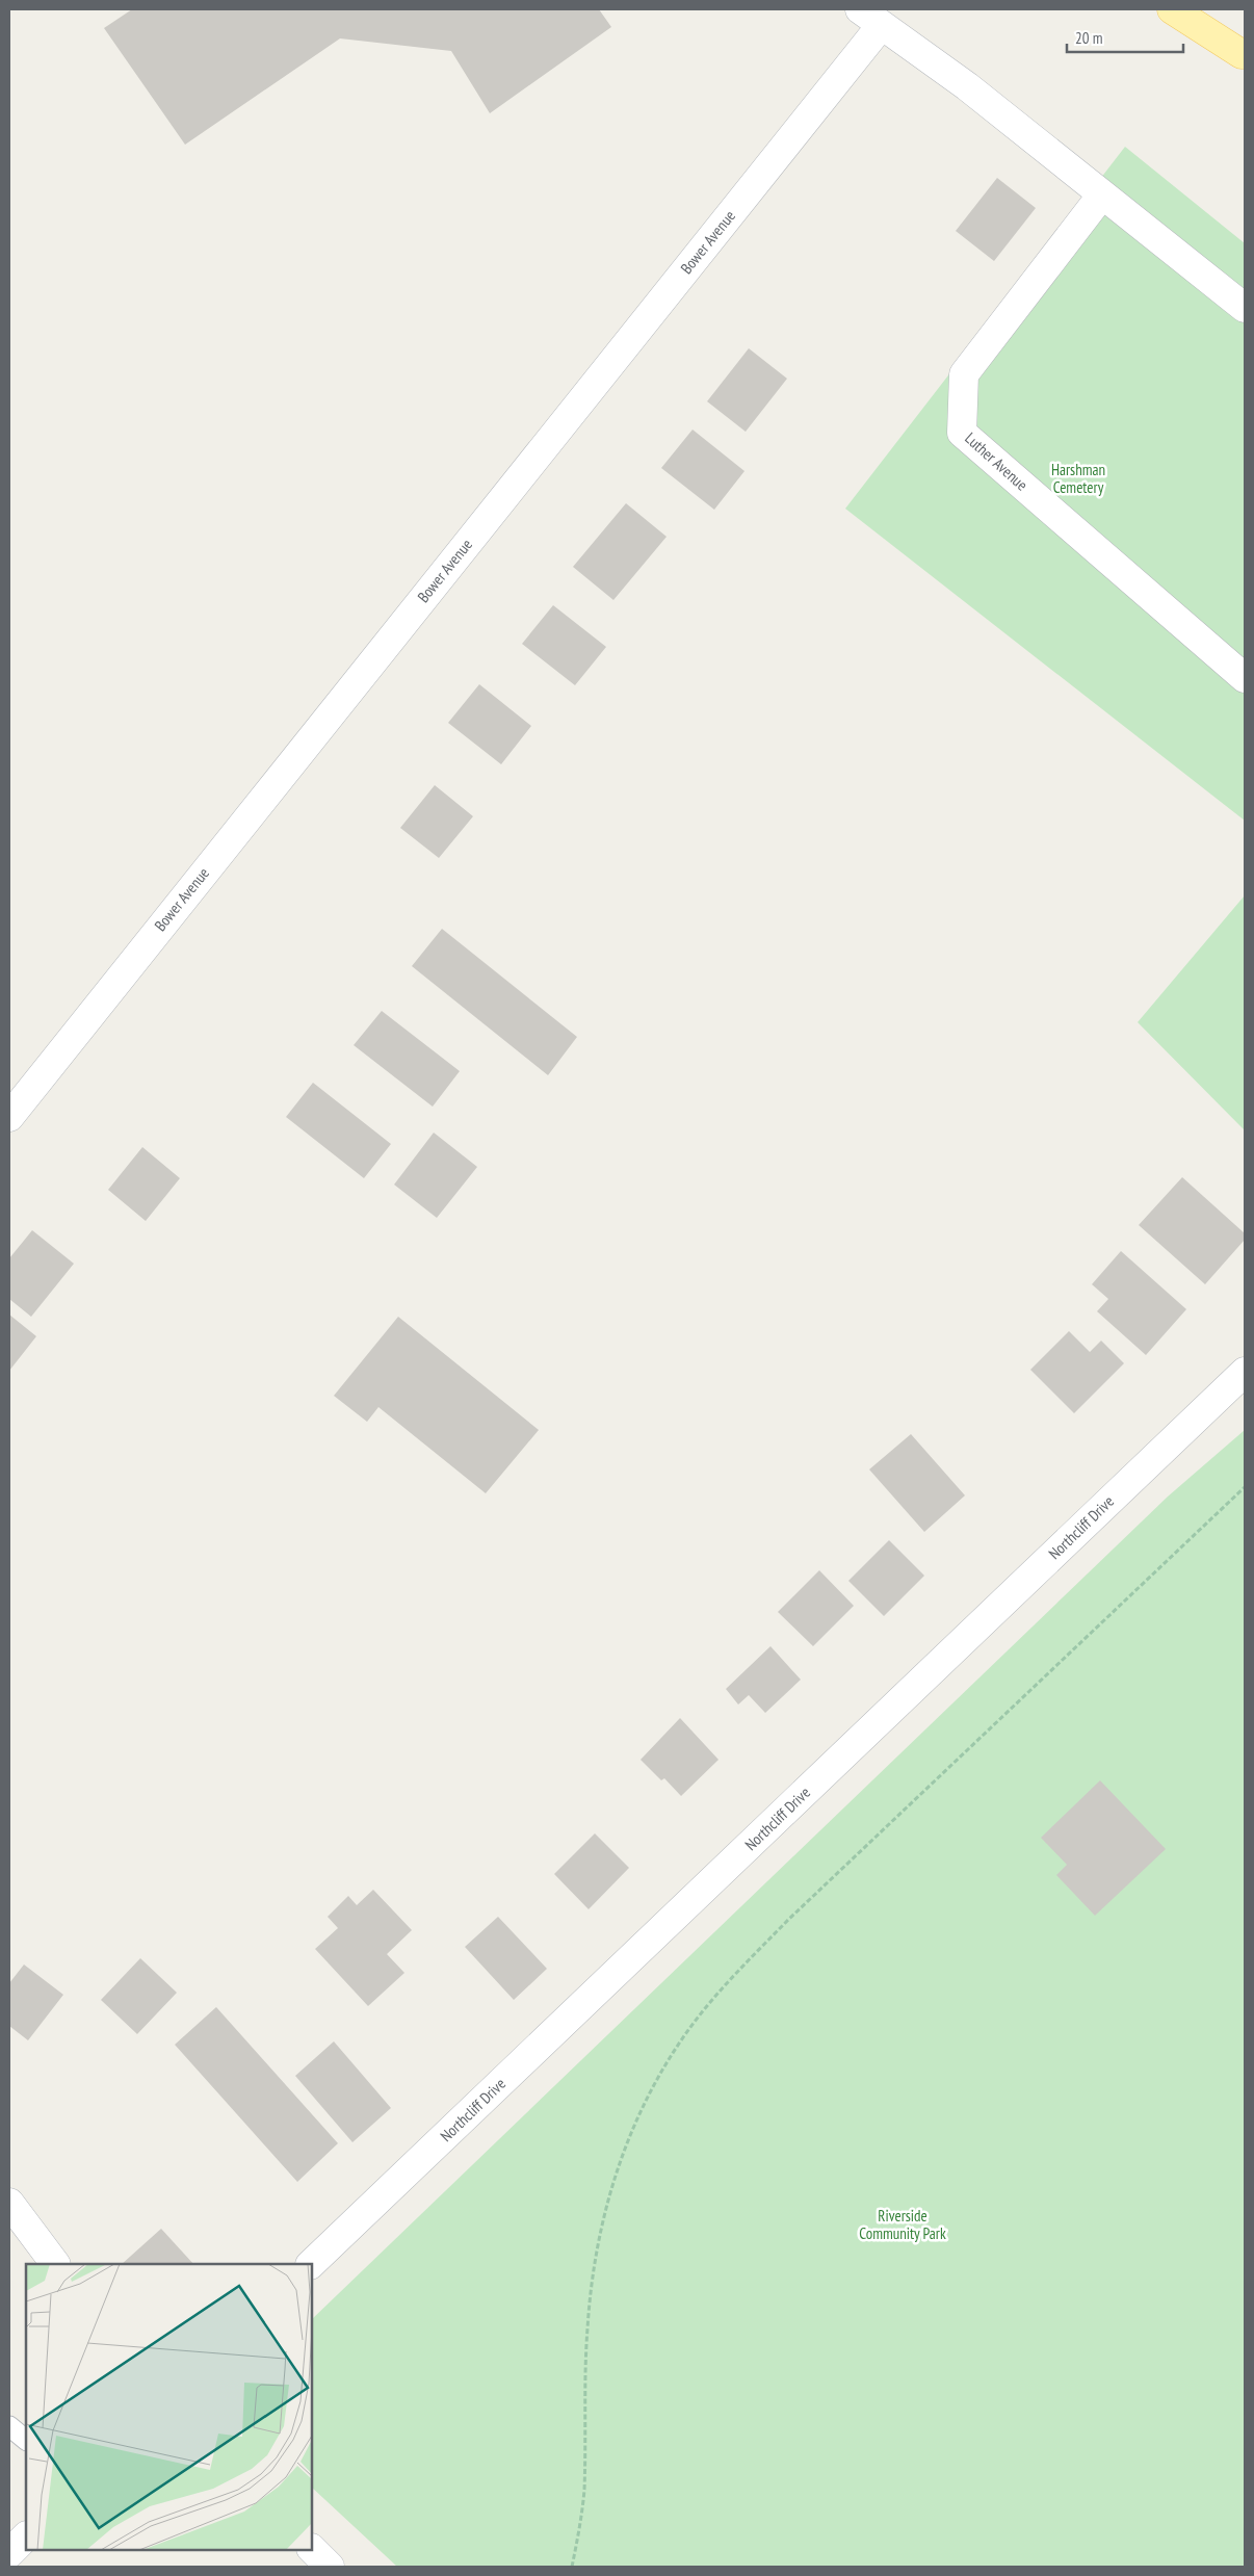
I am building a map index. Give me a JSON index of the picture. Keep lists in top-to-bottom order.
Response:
{
  "streets": {
    "street": ["Bower Avenue", "Luther Avenue", "Northcliff Drive"]
  },
  "parks": ["Harshman Cemetery", "Riverside Community Park"],
  "scale_bar": "20 m"
}
